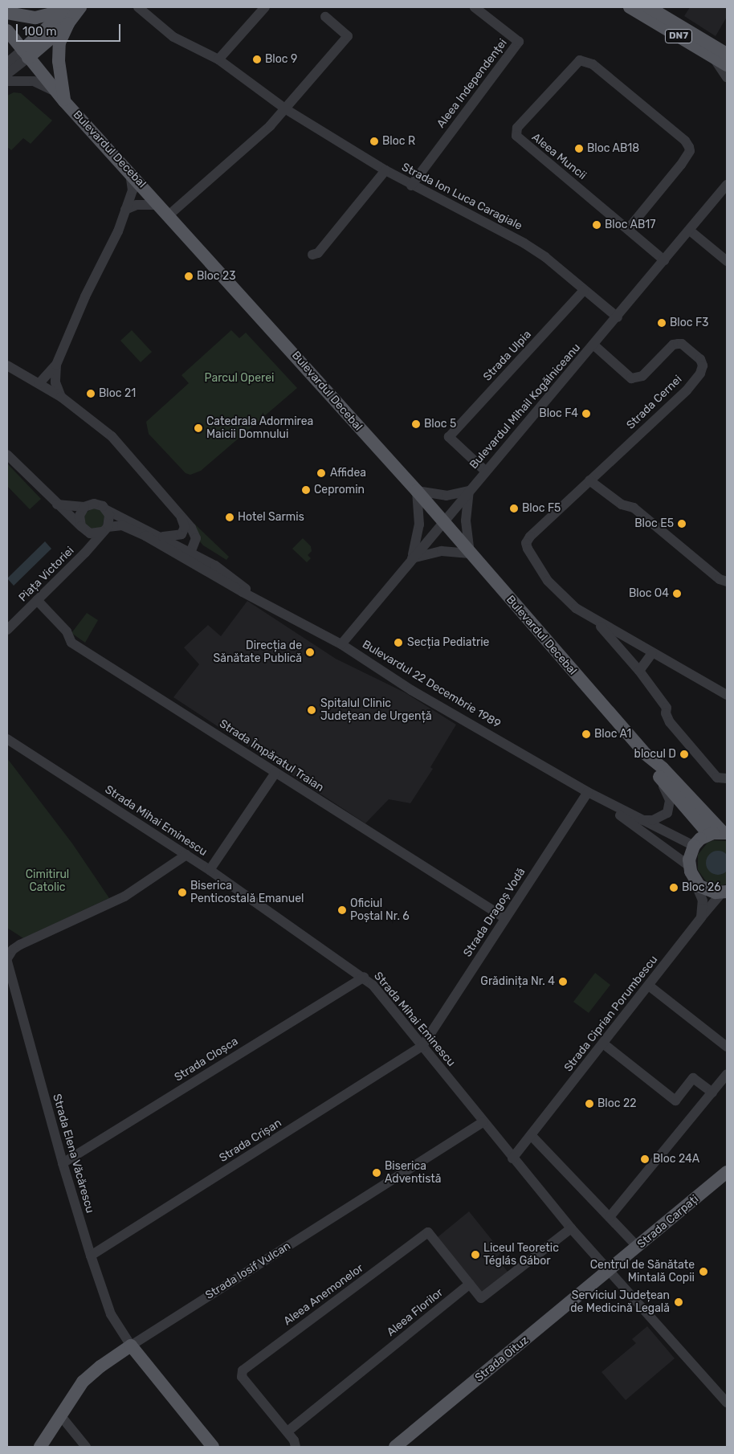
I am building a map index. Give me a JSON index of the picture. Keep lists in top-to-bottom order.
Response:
{
  "streets": {
    "main road": [
      "DN7",
      "Bulevardul Decebal",
      "Strada Carpați",
      "Strada Iosif Vulcan",
      "Strada Oituz"
    ],
    "street": [
      "Aleea Independenței",
      "Aleea Muncii",
      "Strada Ion Luca Caragiale",
      "Strada Ulpia",
      "Strada Cernei",
      "Bulevardul Mihail Kogălniceanu",
      "Piața Victoriei",
      "Bulevardul 22 Decembrie 1989",
      "Strada Împăratul Traian",
      "Strada Mihai Eminescu",
      "Strada Dragoș Vodă",
      "Strada Ciprian Porumbescu",
      "Strada Cloșca",
      "Strada Crișan",
      "Strada Elena Văcărescu",
      "Aleea Anemonelor",
      "Aleea Florilor"
    ]
  },
  "crossings": [
    ["Aleea Independenței", "Strada Ion Luca Caragiale"],
    ["Bulevardul Decebal", "Bulevardul Mihail Kogălniceanu"],
    ["Aleea Muncii", "Bulevardul Mihail Kogălniceanu"],
    ["Strada Ion Luca Caragiale", "Strada Ulpia"],
    ["Strada Ion Luca Caragiale", "Bulevardul Mihail Kogălniceanu"],
    ["Strada Ulpia", "Bulevardul Mihail Kogălniceanu"],
    ["Strada Cernei", "Bulevardul Mihail Kogălniceanu"],
    ["Bulevardul Mihail Kogălniceanu", "Bulevardul 22 Decembrie 1989"],
    ["Piața Victoriei", "Bulevardul 22 Decembrie 1989"],
    ["Piața Victoriei", "Strada Împăratul Traian"],
    ["Bulevardul 22 Decembrie 1989", "Strada Dragoș Vodă"],
    ["Strada Împăratul Traian", "Strada Dragoș Vodă"],
    ["Strada Mihai Eminescu", "Strada Dragoș Vodă"],
    ["Strada Mihai Eminescu", "Strada Ciprian Porumbescu"],
    ["Strada Mihai Eminescu", "Strada Cloșca"],
    ["Strada Mihai Eminescu", "Strada Crișan"],
    ["Strada Mihai Eminescu", "Strada Carpați"],
    ["Strada Mihai Eminescu", "Strada Iosif Vulcan"],
    ["Strada Mihai Eminescu", "Strada Oituz"],
    ["Strada Dragoș Vodă", "Strada Crișan"],
    ["Strada Cloșca", "Strada Elena Văcărescu"],
    ["Strada Crișan", "Strada Elena Văcărescu"],
    ["Strada Elena Văcărescu", "Strada Iosif Vulcan"],
    ["Strada Carpați", "Strada Oituz"],
    ["Aleea Anemonelor", "Aleea Florilor"]
  ],
  "parks": ["Parcul Operei", "Cimitirul Catolic"],
  "places": [
    "Bloc 9",
    "Bloc R",
    "Bloc AB18",
    "Bloc AB17",
    "Bloc 23",
    "Bloc F3",
    "Bloc 21",
    "Bloc F4",
    "Bloc 5",
    "Catedrala Adormirea Maicii Domnului",
    "Affidea",
    "Cepromin",
    "Bloc F5",
    "Hotel Sarmis",
    "Bloc E5",
    "Bloc O4",
    "Secția Pediatrie",
    "Direcția de Sănătate Publică",
    "Spitalul Clinic Județean de Urgență",
    "Bloc A1",
    "blocul D",
    "Bloc 26",
    "Biserica Penticostală Emanuel",
    "Oficiul Poștal Nr. 6",
    "Grădinița Nr. 4",
    "Bloc 22",
    "Bloc 24A",
    "Biserica Adventistă",
    "Liceul Teoretic Téglás Gábor",
    "Centrul de Sănătate Mintală Copii",
    "Serviciul Județean de Medicină Legală"
  ],
  "scale_bar": "100 m"
}
